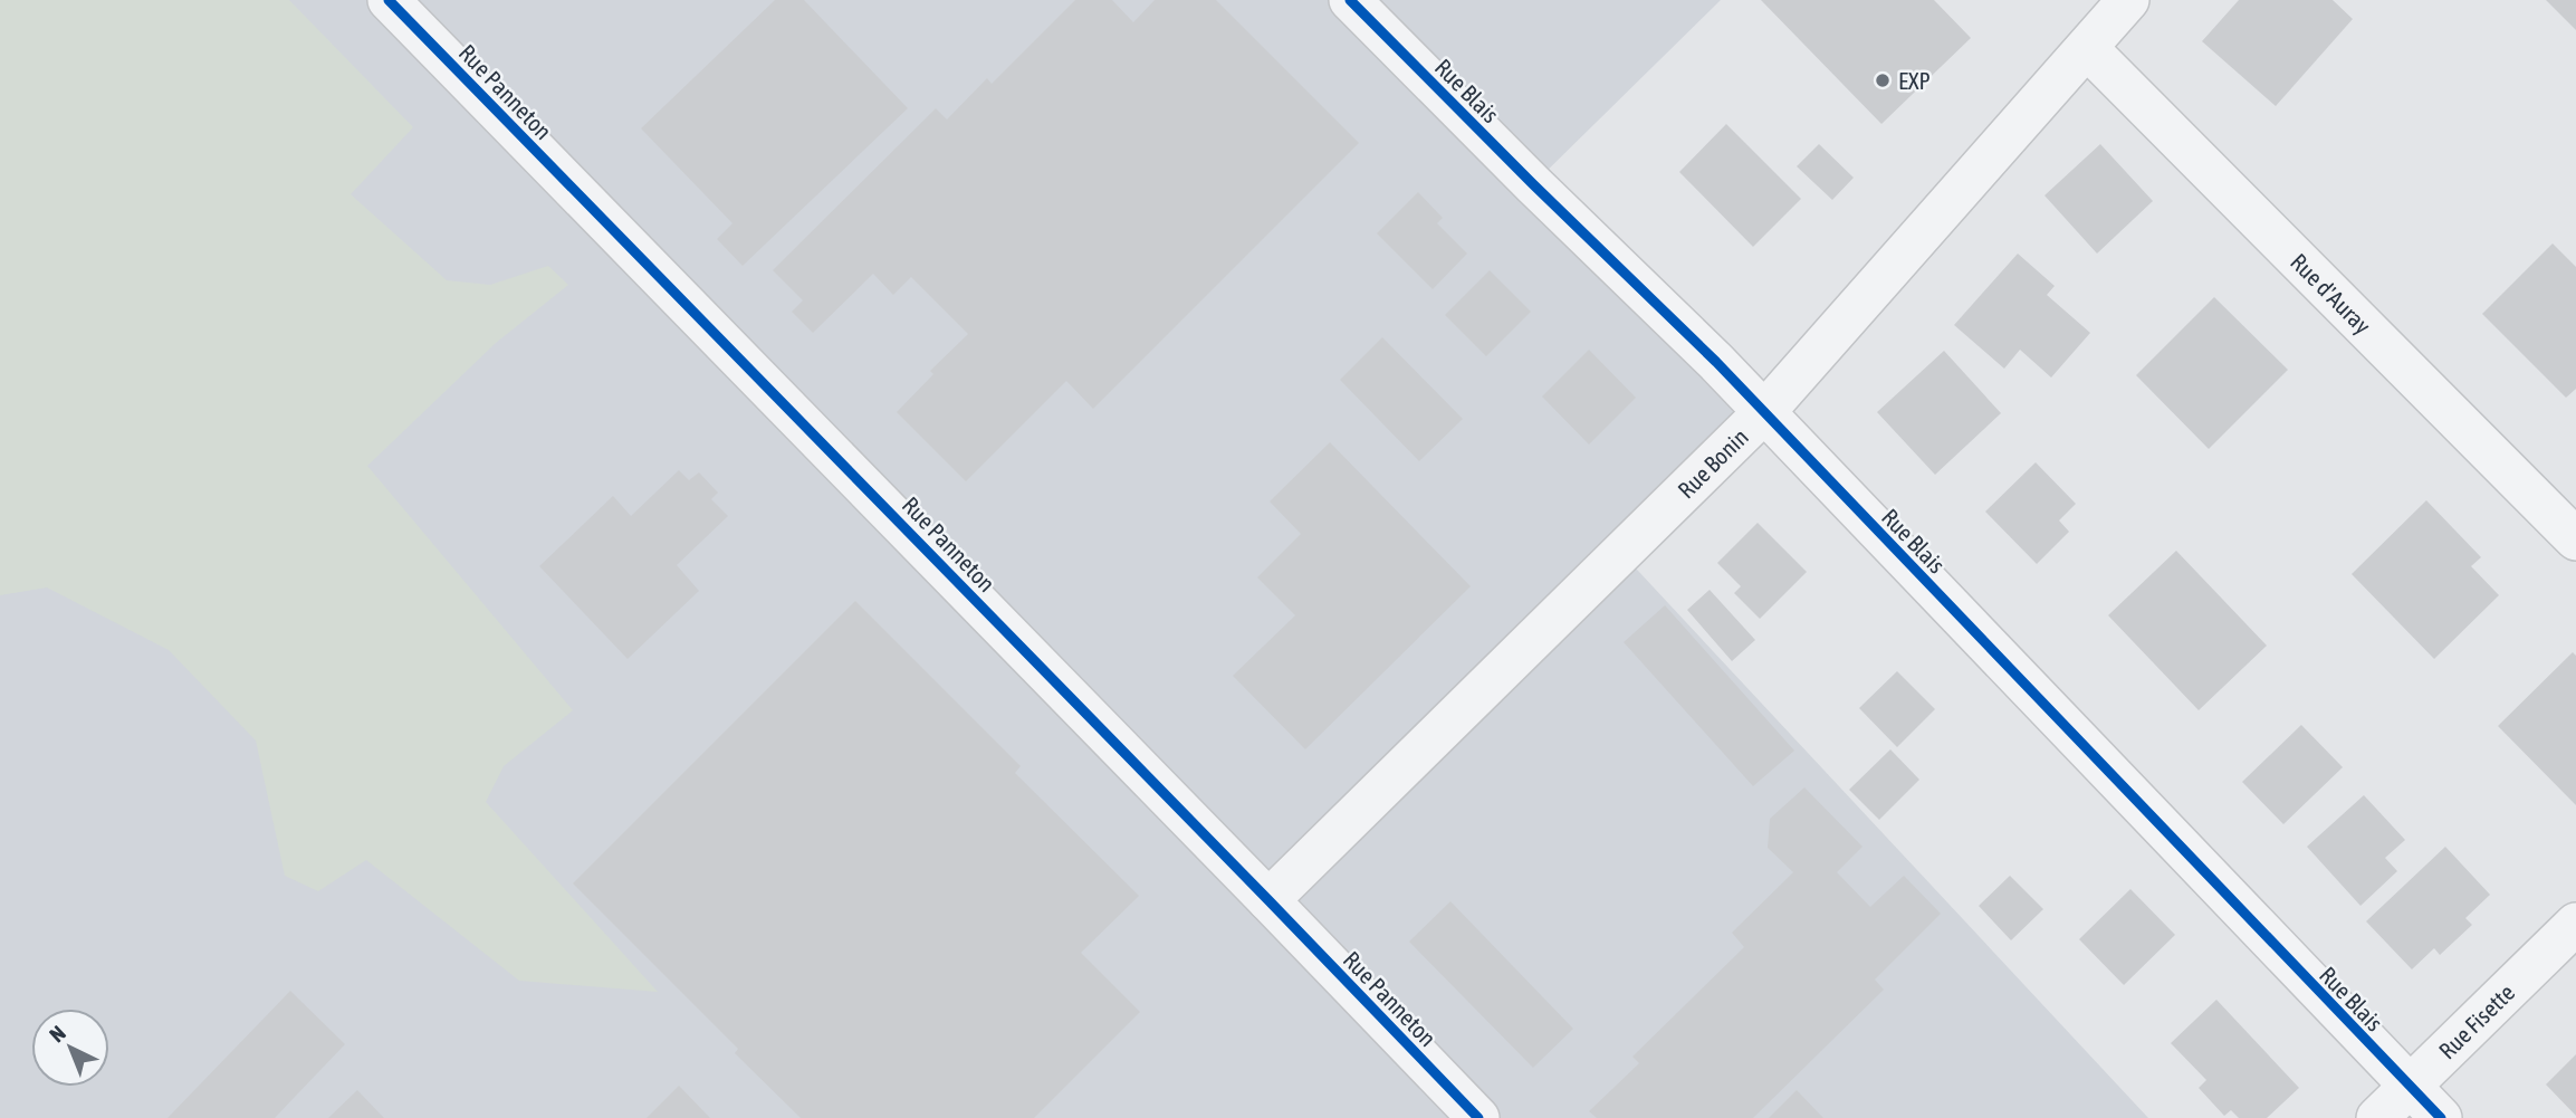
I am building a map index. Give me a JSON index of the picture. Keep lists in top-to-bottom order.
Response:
{
  "streets": {
    "street": [
      "Rue Blais",
      "Rue Panneton",
      "Rue d'Auray",
      "Rue Bonin",
      "Rue Fisette"
    ]
  },
  "crossings": [
    ["Rue Blais", "Rue Bonin"],
    ["Rue Blais", "Rue Fisette"],
    ["Rue Panneton", "Rue Bonin"],
    ["Rue d'Auray", "Rue Bonin"]
  ],
  "places": ["EXP"],
  "north": "top left"
}
